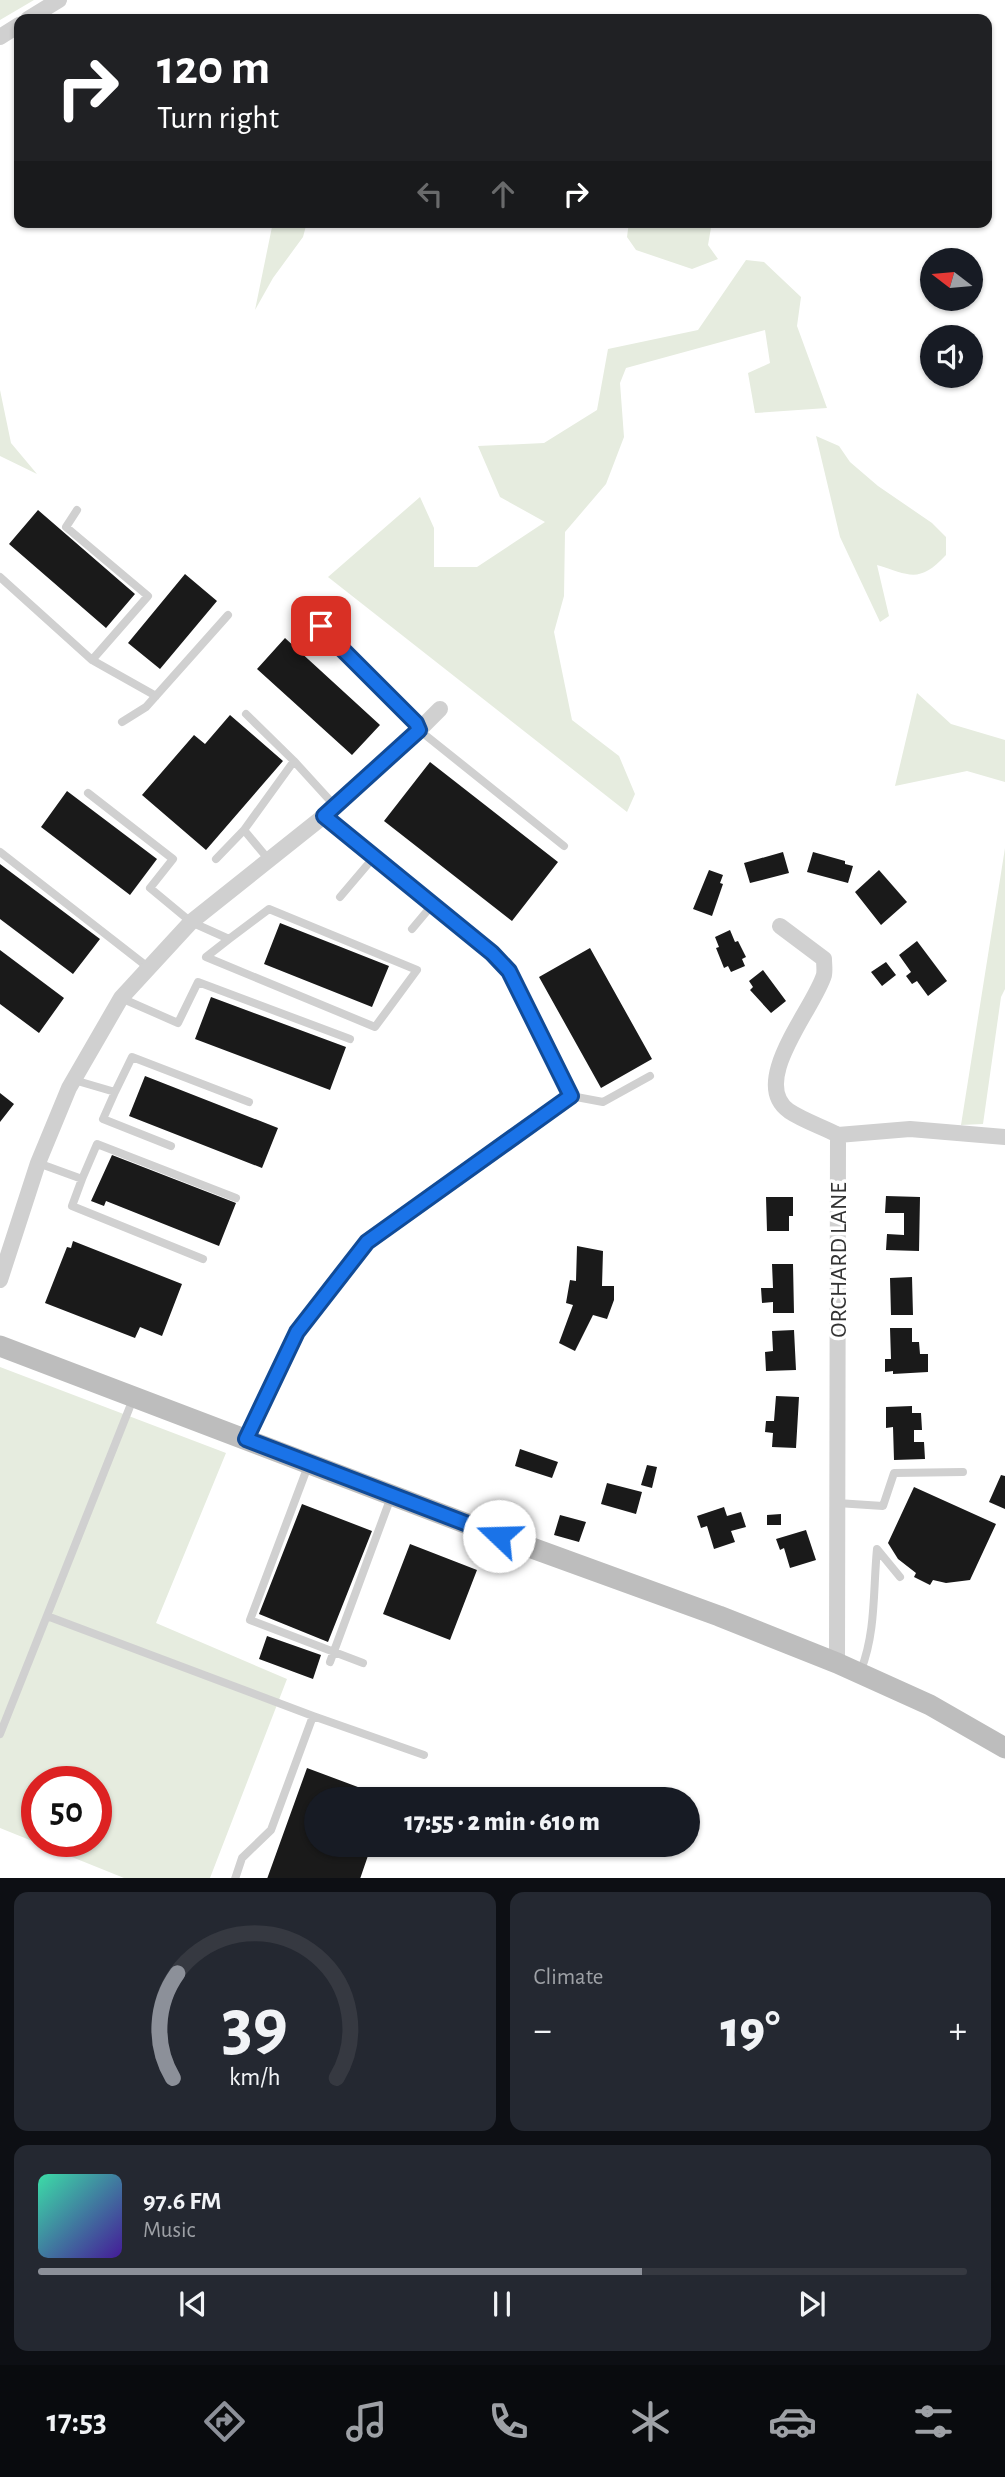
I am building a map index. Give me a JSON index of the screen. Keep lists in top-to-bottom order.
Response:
{
  "streets": {
    "street": ["ORCHARD LANE"]
  },
  "north": "left",
  "page": {
    "turn": ["120 m", "Turn right"],
    "limit": "50",
    "trip": "17:55 · 2 min · 610 m",
    "tile": "Climate",
    "heat": ["−", "19°", "+"],
    "song": ["97.6 FM", "Music"],
    "tabs": "17:53",
    "gauge": ["39", "km/h"]
  }
}
